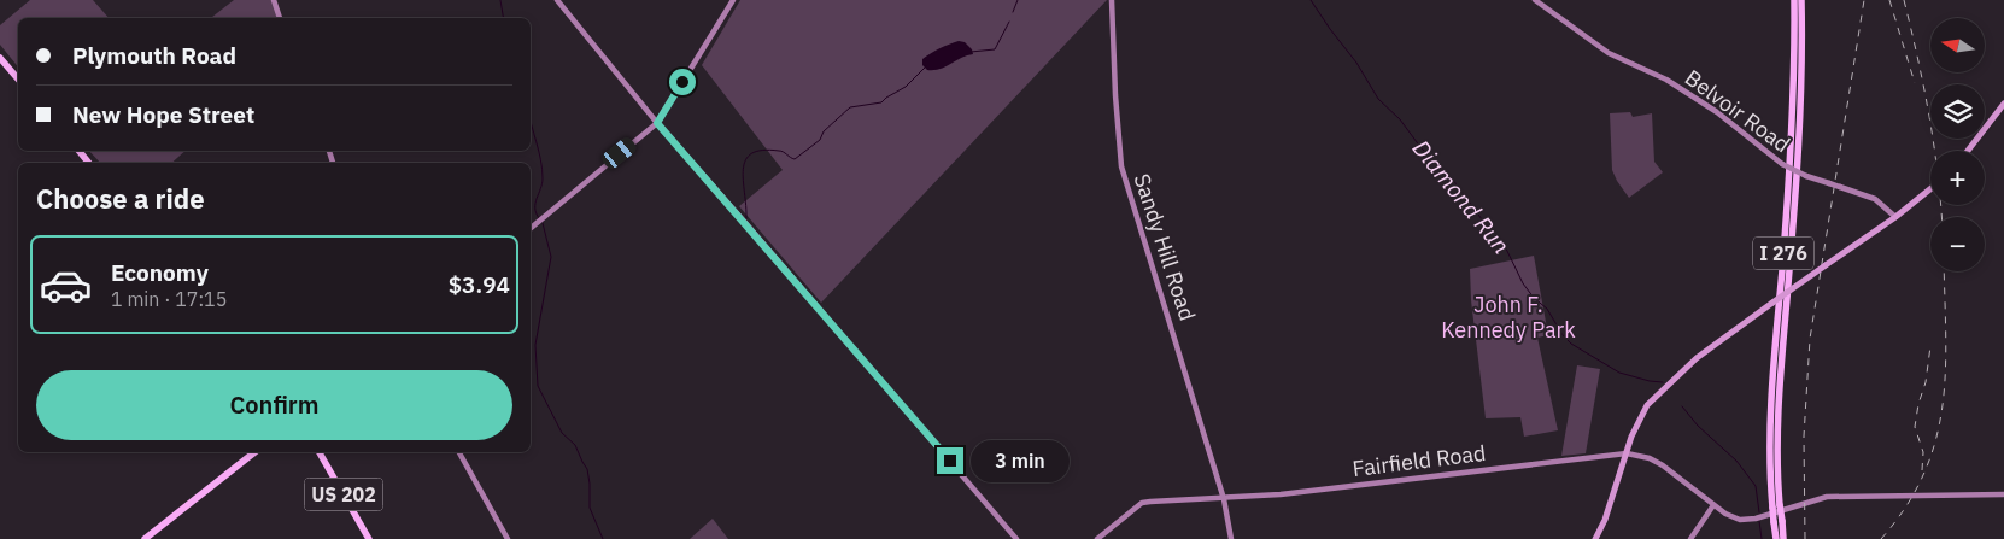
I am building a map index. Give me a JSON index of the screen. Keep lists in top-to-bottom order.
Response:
{
  "streets": {
    "highway": ["I 276", "US 202"],
    "street": ["Belvoir Road", "Sandy Hill Road", "Fairfield Road"]
  },
  "crossings": [
    ["Sandy Hill Road", "Fairfield Road"]
  ],
  "water": ["Diamond Run"],
  "parks": ["John F. Kennedy Park"],
  "north": "left",
  "page": {
    "map_buttons": ["+", "−"],
    "banner": ["Plymouth Road", "New Hope Street"],
    "heading": "Choose a ride",
    "list": [
      {
        "name": "Economy",
        "note": "1 min · 17:15",
        "value": "$3.94"
      }
    ],
    "buttons": "Confirm",
    "bubble": "3 min"
  }
}
